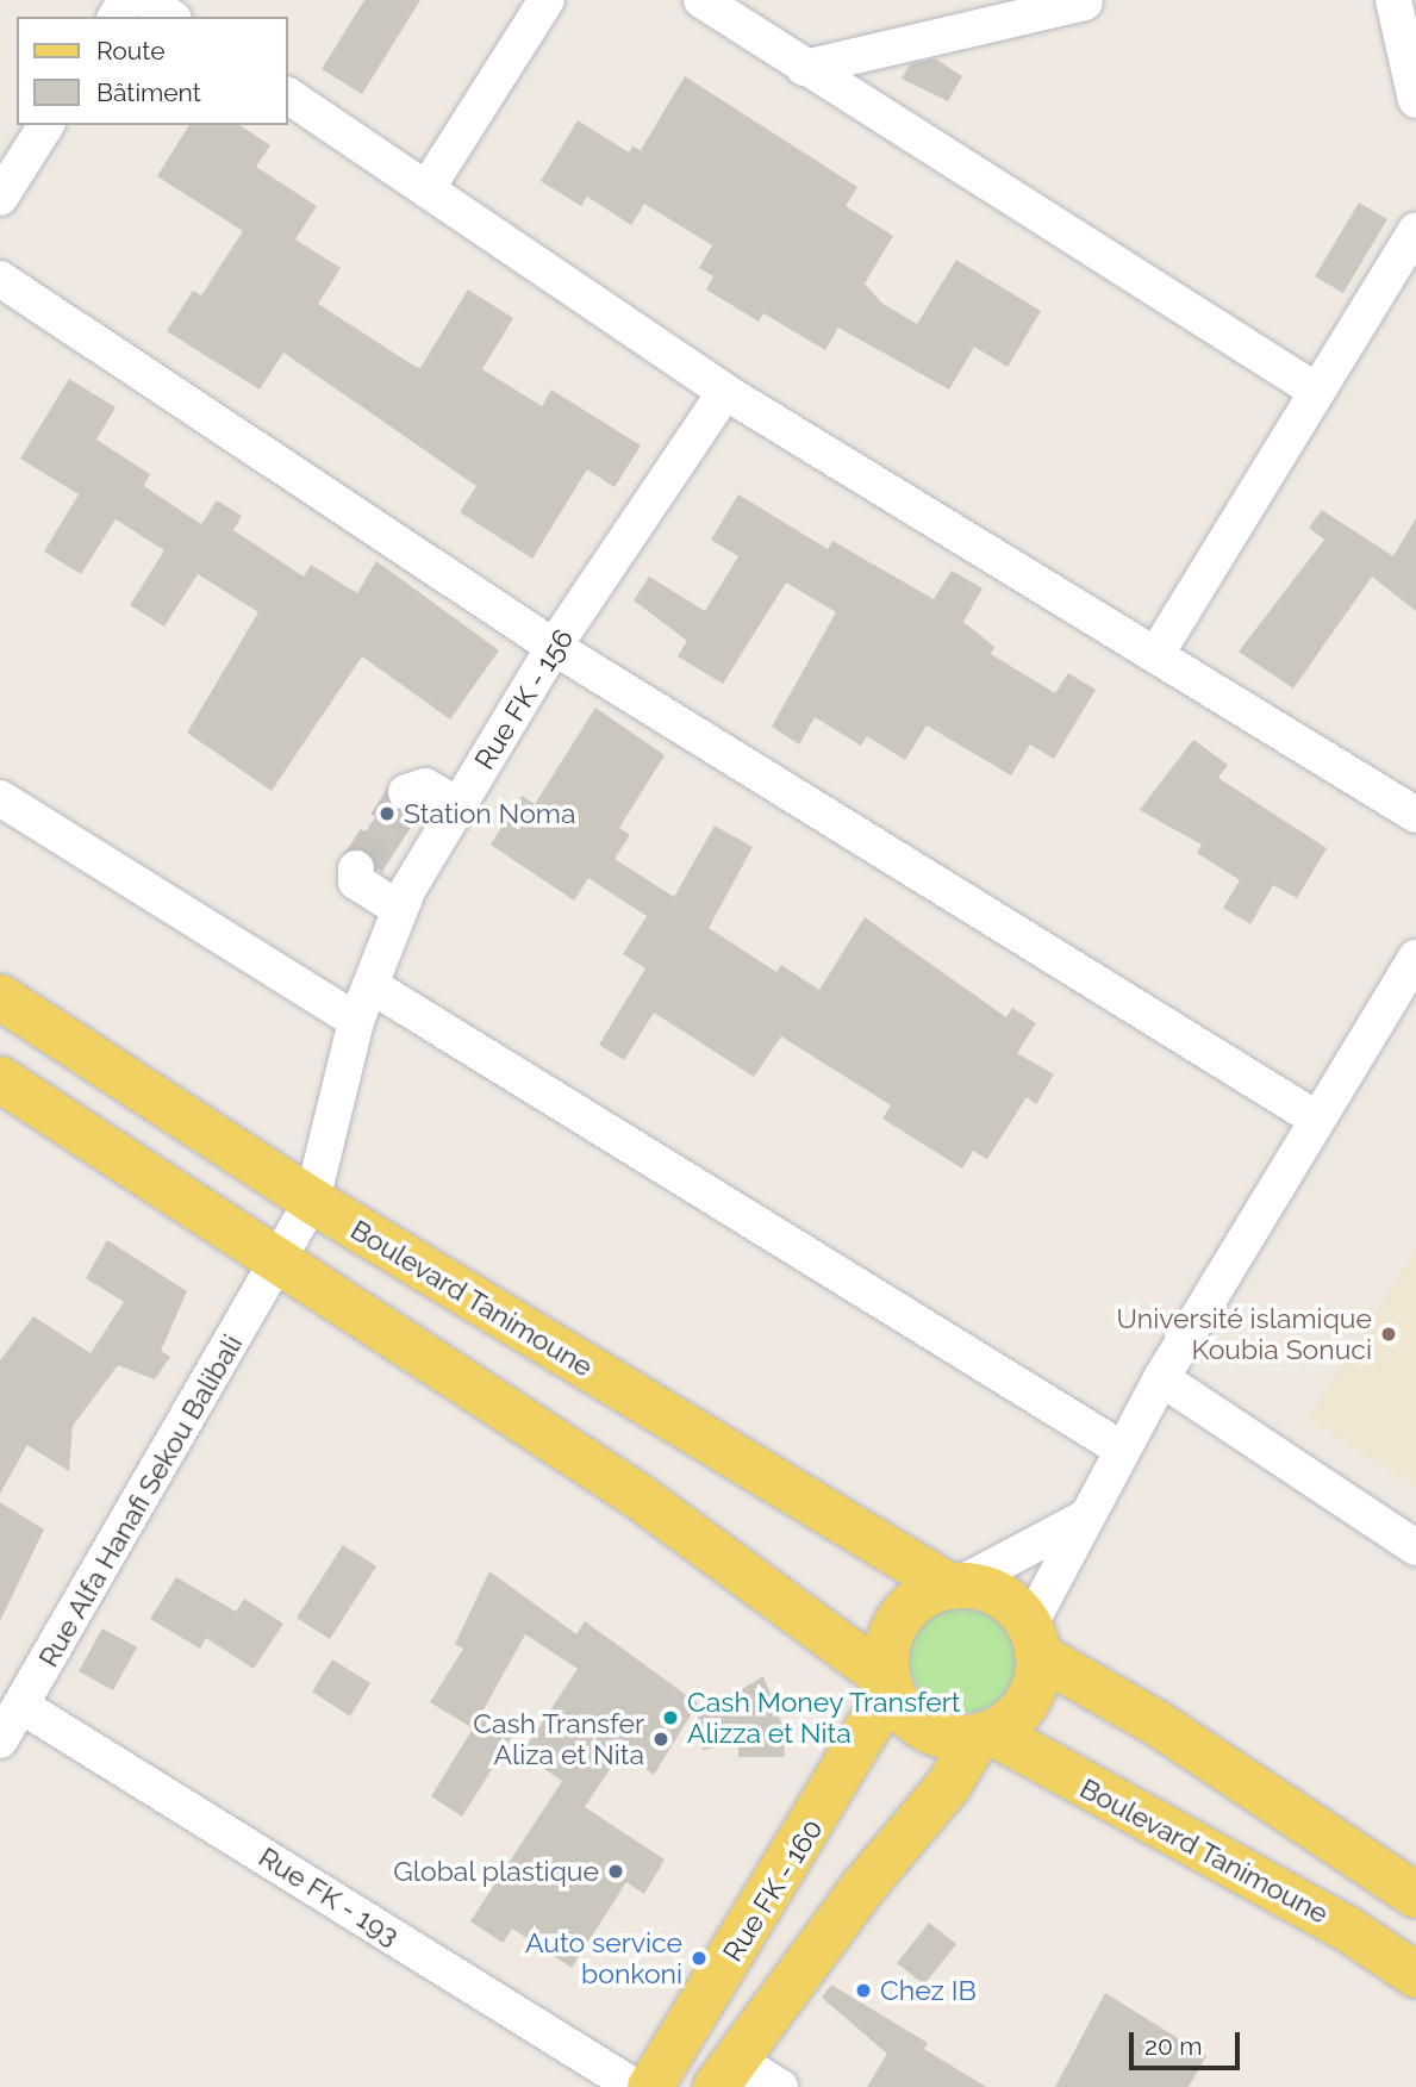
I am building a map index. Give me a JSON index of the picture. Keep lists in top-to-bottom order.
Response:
{
  "streets": {
    "main road": ["Boulevard Tanimoune", "Rue FK - 160"],
    "street": ["Rue FK - 156", "Rue Alfa Hanafi Sekou Balibali", "Rue FK - 193"]
  },
  "crossings": [
    ["Rue FK - 156", "Boulevard Tanimoune"],
    ["Rue FK - 156", "Rue Alfa Hanafi Sekou Balibali"],
    ["Boulevard Tanimoune", "Rue FK - 160"],
    ["Rue Alfa Hanafi Sekou Balibali", "Rue FK - 193"]
  ],
  "places": [
    "Station Noma",
    "Université islamique Koubia Sonuci",
    "Cash Money Transfert Alizza et Nita",
    "Cash Transfer Aliza et Nita",
    "Global plastique",
    "Auto service bonkoni",
    "Chez IB"
  ],
  "legend": ["Route", "Bâtiment"],
  "scale_bar": "20 m"
}
